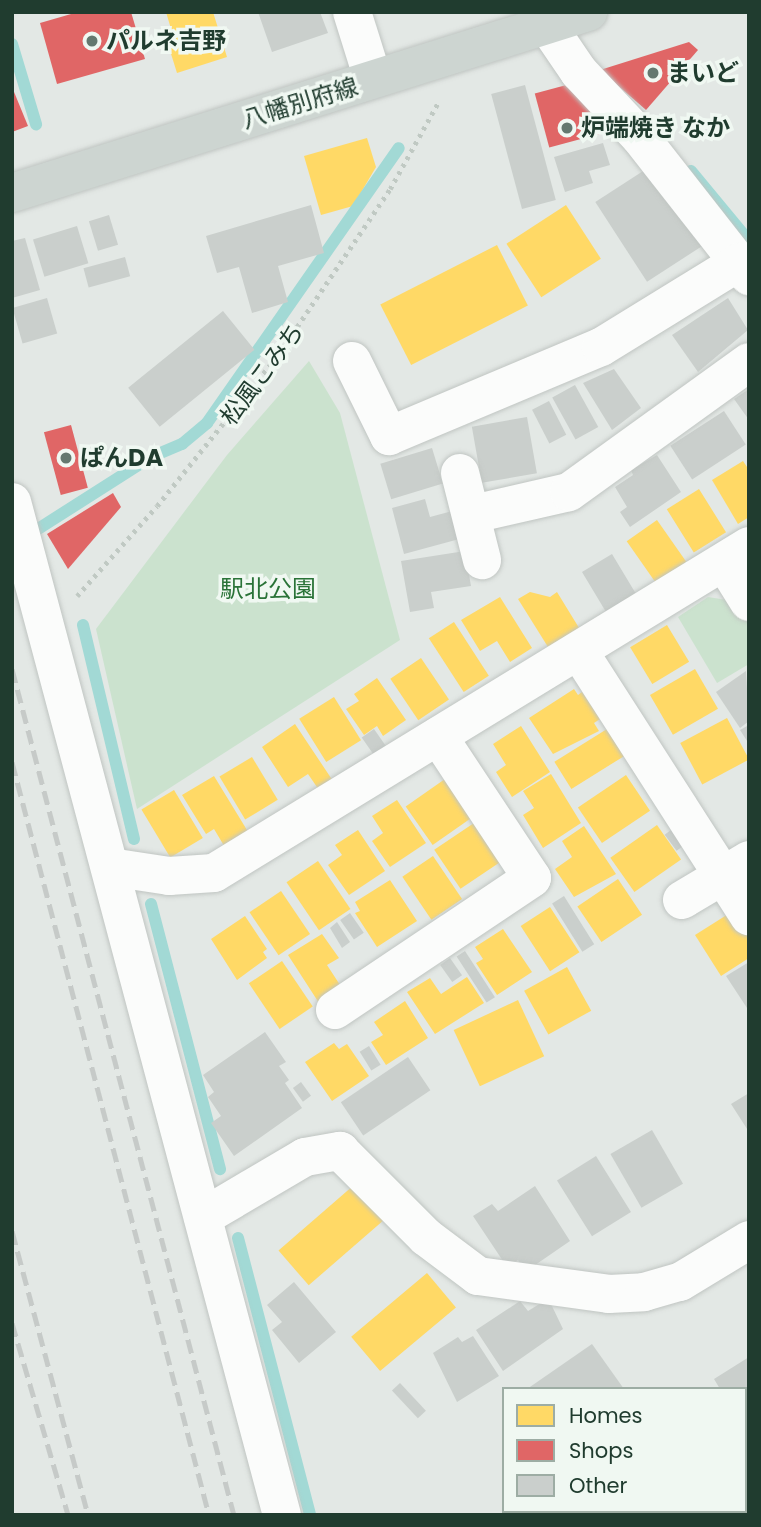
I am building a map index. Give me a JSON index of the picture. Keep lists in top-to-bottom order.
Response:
{
  "streets": {
    "main road": ["八幡別府線"],
    "path": ["松風こみち"]
  },
  "crossings": [
    ["八幡別府線", "松風こみち"]
  ],
  "parks": ["駅北公園"],
  "places": [
    "パルネ吉野",
    "まいど",
    "炉端焼き なか",
    "ぱんDA"
  ],
  "legend": ["Homes", "Shops", "Other"]
}
